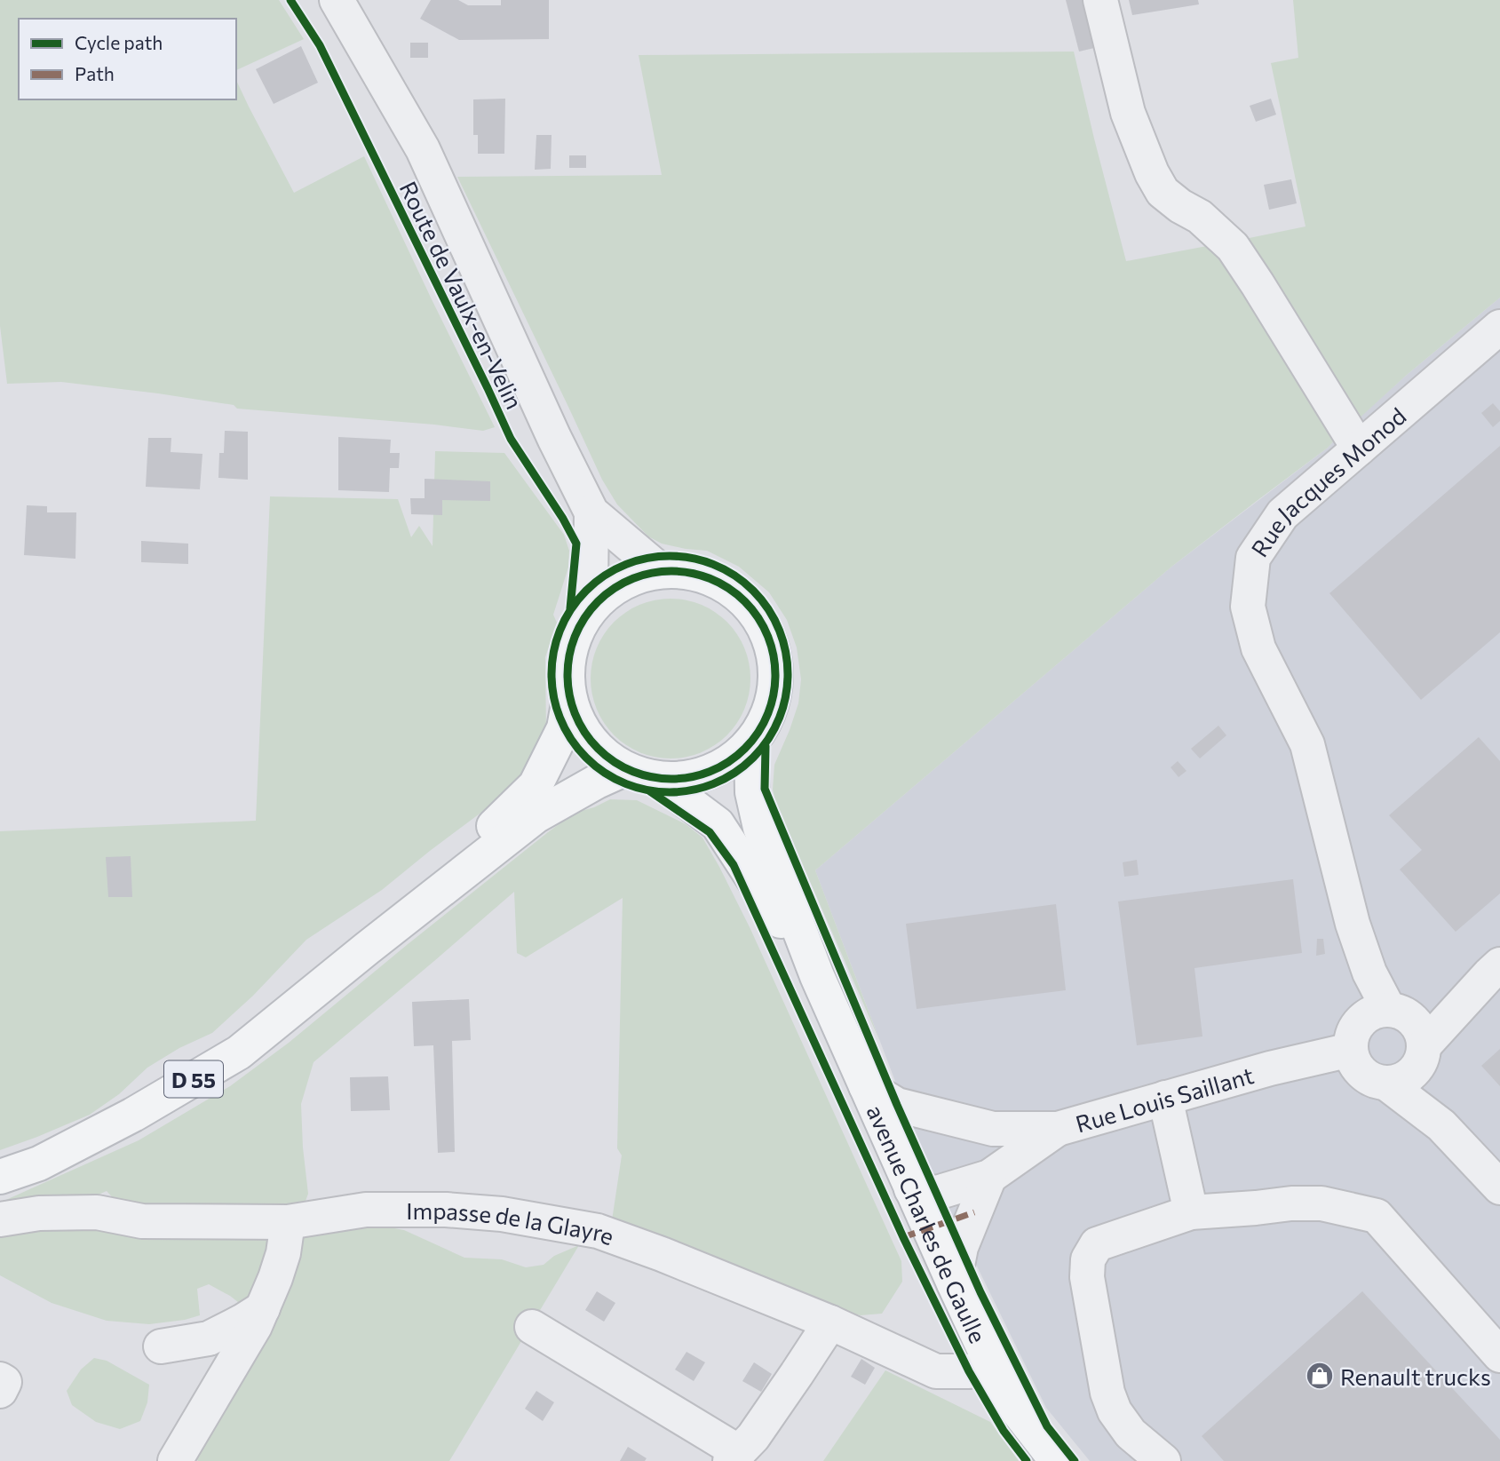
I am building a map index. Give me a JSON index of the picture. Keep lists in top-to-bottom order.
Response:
{
  "streets": {
    "main road": ["D 55", "avenue Charles de Gaulle"],
    "street": [
      "Route de Vaulx-en-Velin",
      "Rue Jacques Monod",
      "Rue Louis Saillant",
      "Impasse de la Glayre"
    ]
  },
  "crossings": [
    ["Route de Vaulx-en-Velin", "D 55"],
    ["Route de Vaulx-en-Velin", "avenue Charles de Gaulle"],
    ["Rue Jacques Monod", "Rue Louis Saillant"],
    ["D 55", "avenue Charles de Gaulle"],
    ["Rue Louis Saillant", "avenue Charles de Gaulle"],
    ["avenue Charles de Gaulle", "Impasse de la Glayre"]
  ],
  "places": {
    "shop": ["Renault trucks"]
  },
  "legend": ["Cycle path", "Path"]
}
